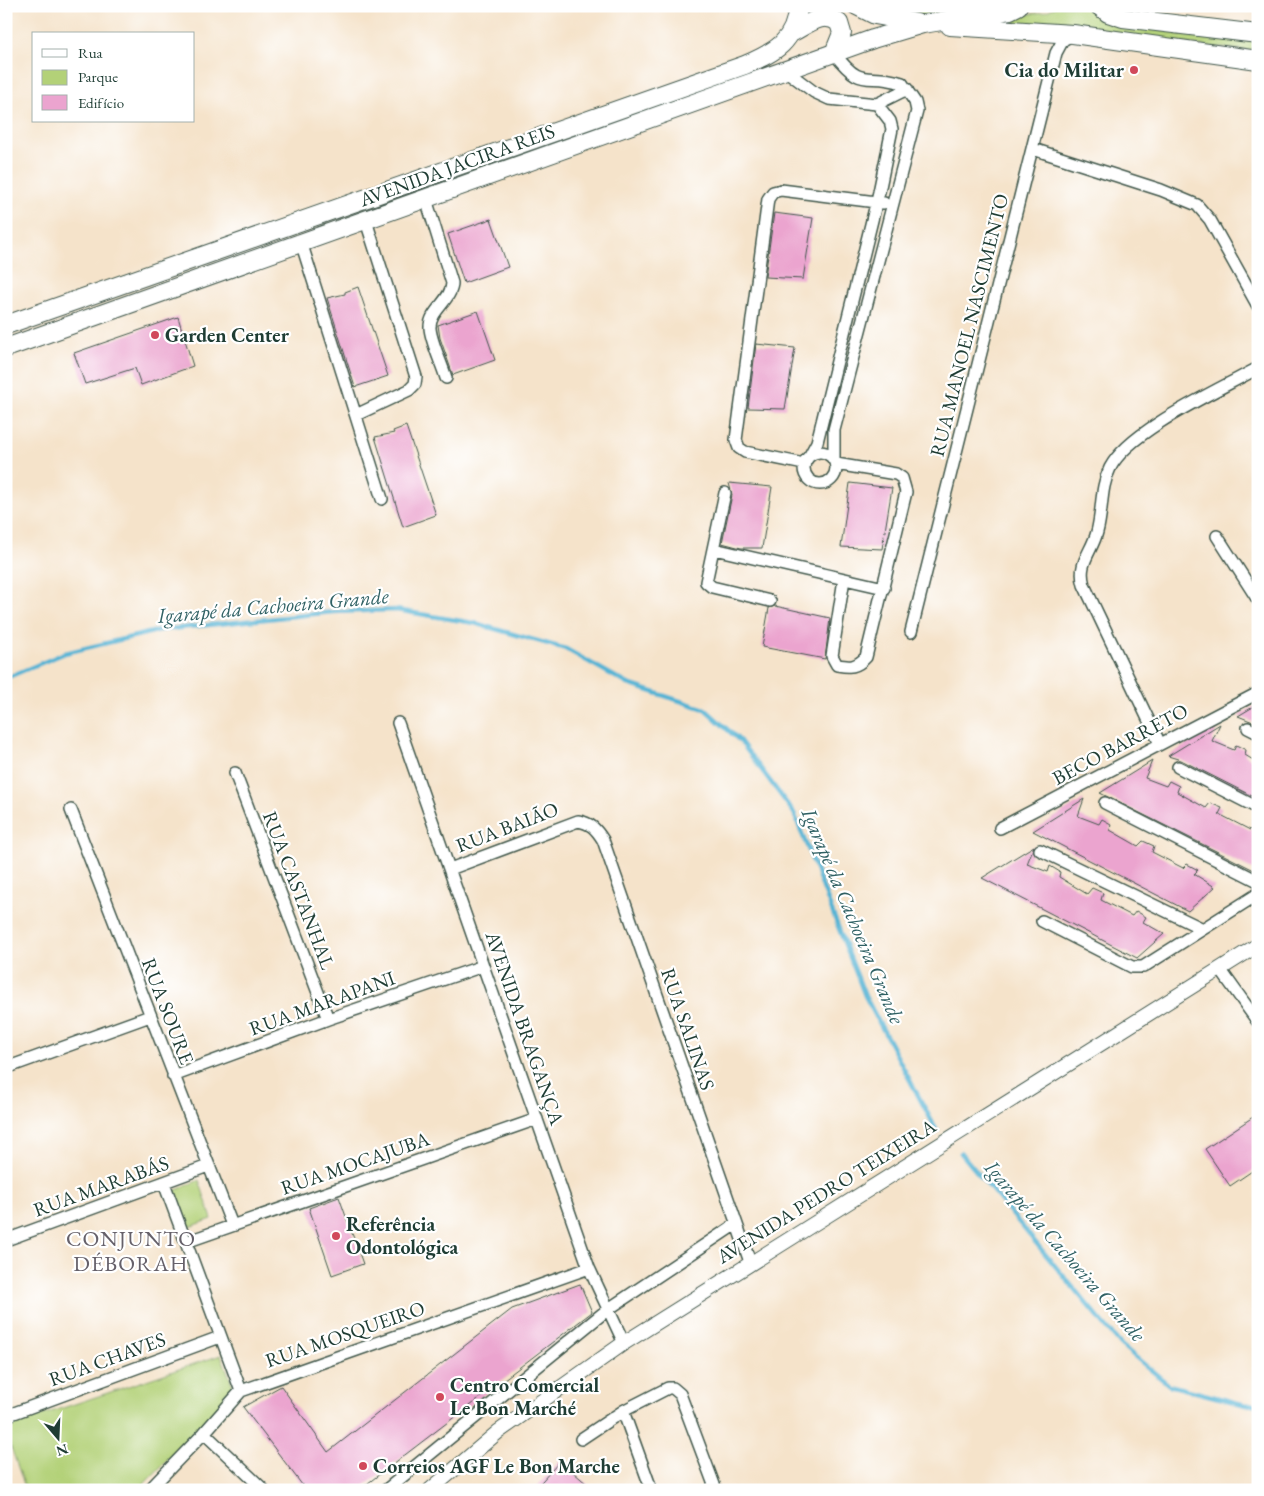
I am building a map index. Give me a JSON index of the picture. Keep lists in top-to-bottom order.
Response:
{
  "streets": {
    "main road": ["AVENIDA JACIRA REIS"],
    "street": [
      "RUA MANOEL NASCIMENTO",
      "BECO BARRETO",
      "RUA BAIÃO",
      "RUA CASTANHAL",
      "RUA MARAPANI",
      "RUA SOURE",
      "AVENIDA BRAGANÇA",
      "RUA SALINAS",
      "RUA MOCAJUBA",
      "RUA MARABÁS",
      "AVENIDA PEDRO TEIXEIRA",
      "RUA MOSQUEIRO",
      "RUA CHAVES"
    ]
  },
  "crossings": [
    ["RUA BAIÃO", "AVENIDA BRAGANÇA"],
    ["RUA BAIÃO", "RUA SALINAS"],
    ["RUA CASTANHAL", "RUA MARAPANI"],
    ["RUA MARAPANI", "RUA SOURE"],
    ["RUA MARAPANI", "AVENIDA BRAGANÇA"],
    ["RUA SOURE", "RUA MOCAJUBA"],
    ["RUA SOURE", "RUA MARABÁS"],
    ["AVENIDA BRAGANÇA", "RUA MOCAJUBA"],
    ["AVENIDA BRAGANÇA", "AVENIDA PEDRO TEIXEIRA"],
    ["AVENIDA BRAGANÇA", "RUA MOSQUEIRO"],
    ["RUA SALINAS", "AVENIDA PEDRO TEIXEIRA"]
  ],
  "districts": ["CONJUNTO DÉBORAH"],
  "water": ["Igarapé da Cachoeira Grande"],
  "places": [
    "Cia do Militar",
    "Garden Center",
    "Referência Odontológica",
    "Centro Comercial Le Bon Marché",
    "Correios AGF Le Bon Marche"
  ],
  "legend": ["Rua", "Parque", "Edifício"],
  "north": "bottom"
}
